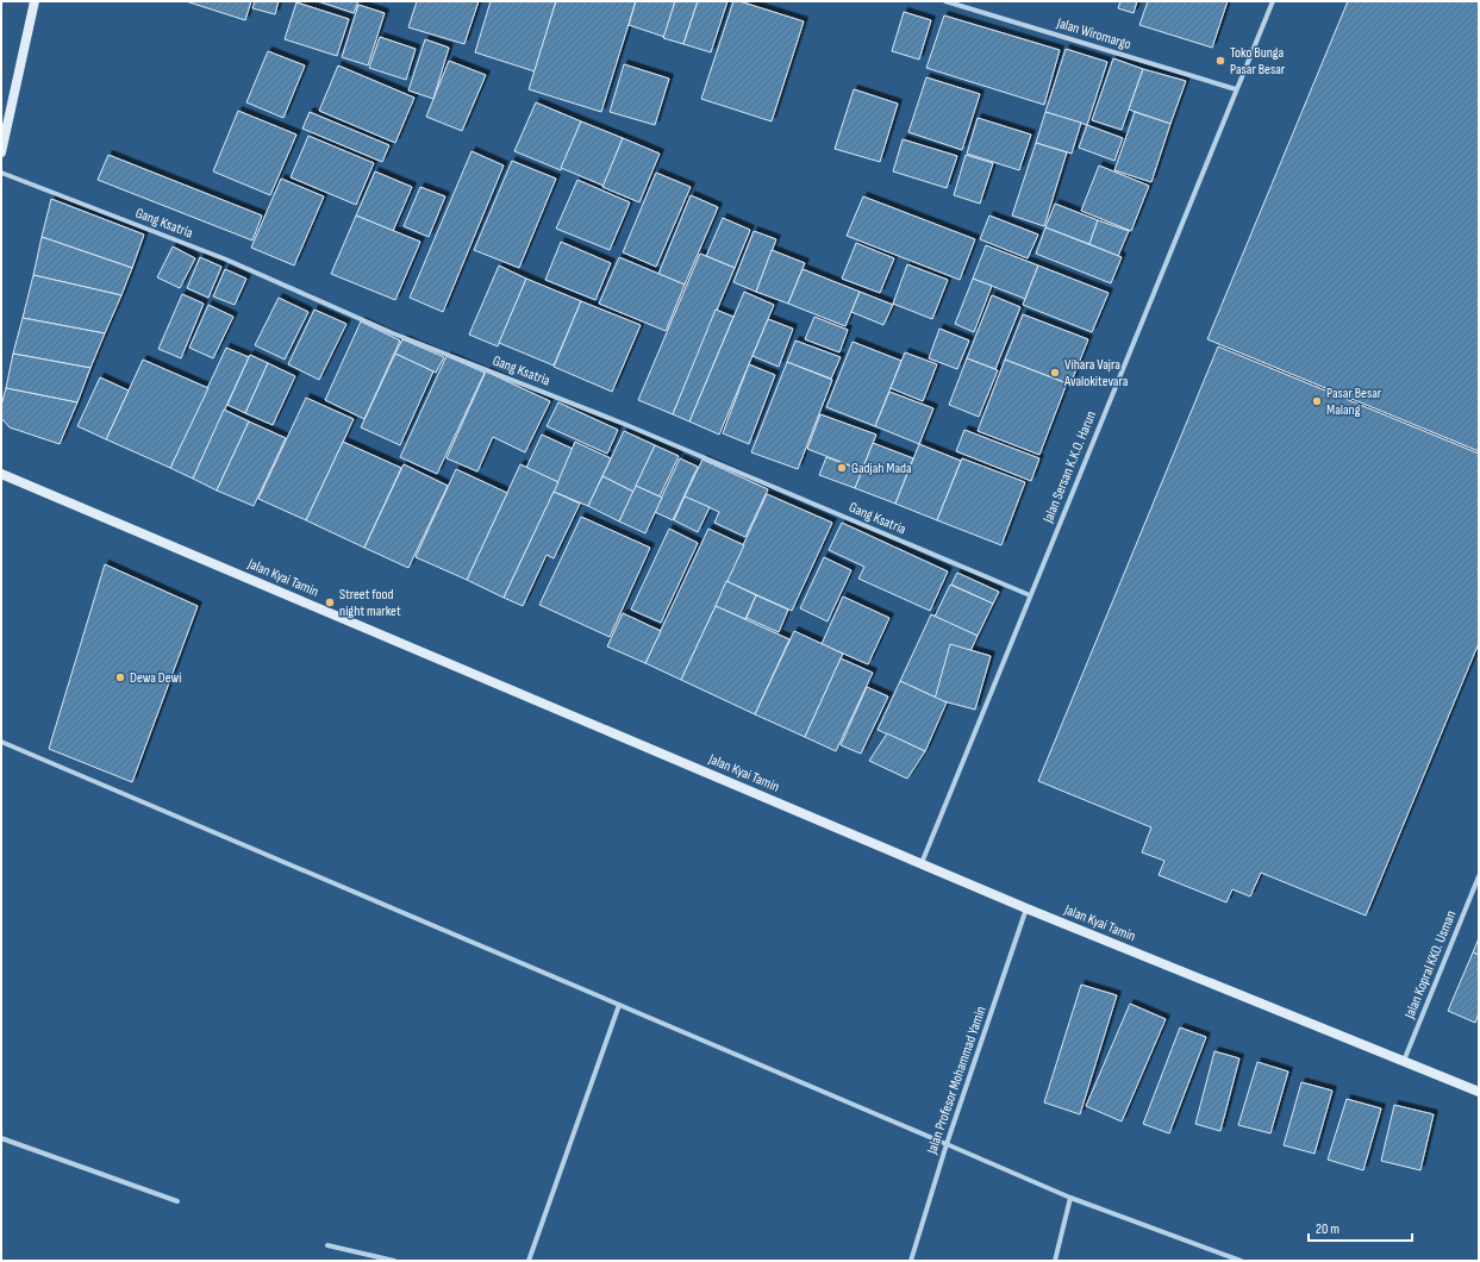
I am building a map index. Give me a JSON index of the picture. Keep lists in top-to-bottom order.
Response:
{
  "streets": {
    "main road": ["Jalan Kyai Tamin"],
    "street": [
      "Jalan Wiromargo",
      "Gang Ksatria",
      "Jalan Sersan K.K.O. Harun",
      "Jalan Kopral KKO. Usman",
      "Jalan Profesor Mohammad Yamin"
    ]
  },
  "crossings": [
    ["Jalan Wiromargo", "Jalan Sersan K.K.O. Harun"],
    ["Gang Ksatria", "Jalan Sersan K.K.O. Harun"],
    ["Jalan Sersan K.K.O. Harun", "Jalan Kyai Tamin"],
    ["Jalan Kyai Tamin", "Jalan Kopral KKO. Usman"],
    ["Jalan Kyai Tamin", "Jalan Profesor Mohammad Yamin"]
  ],
  "places": [
    "Toko Bunga Pasar Besar",
    "Vihara Vajra Avalokitevara",
    "Pasar Besar Malang",
    "Gadjah Mada",
    "Street food night market",
    "Dewa Dewi"
  ],
  "scale_bar": "20 m"
}
